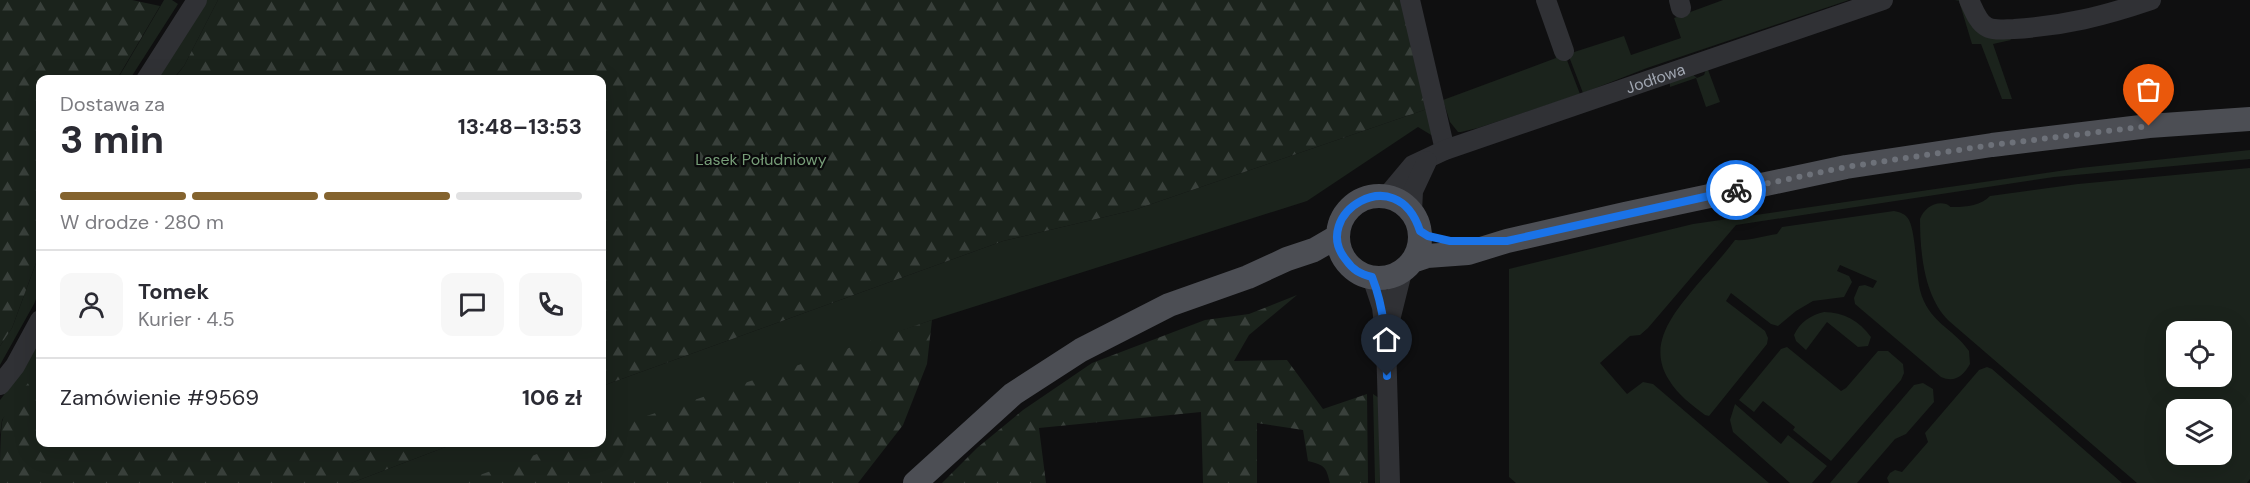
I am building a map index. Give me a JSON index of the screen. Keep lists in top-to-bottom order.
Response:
{
  "streets": {
    "street": ["Jodłowa"]
  },
  "parks": ["Lasek Południowy"],
  "page": {
    "heading": ["3 min", "Dostawa za", "13:48–13:53"],
    "panel": [
      "Tomek",
      "Kurier · 4.5",
      "Zamówienie #9569",
      "106 zł"
    ],
    "bar": "W drodze · 280 m"
  }
}
